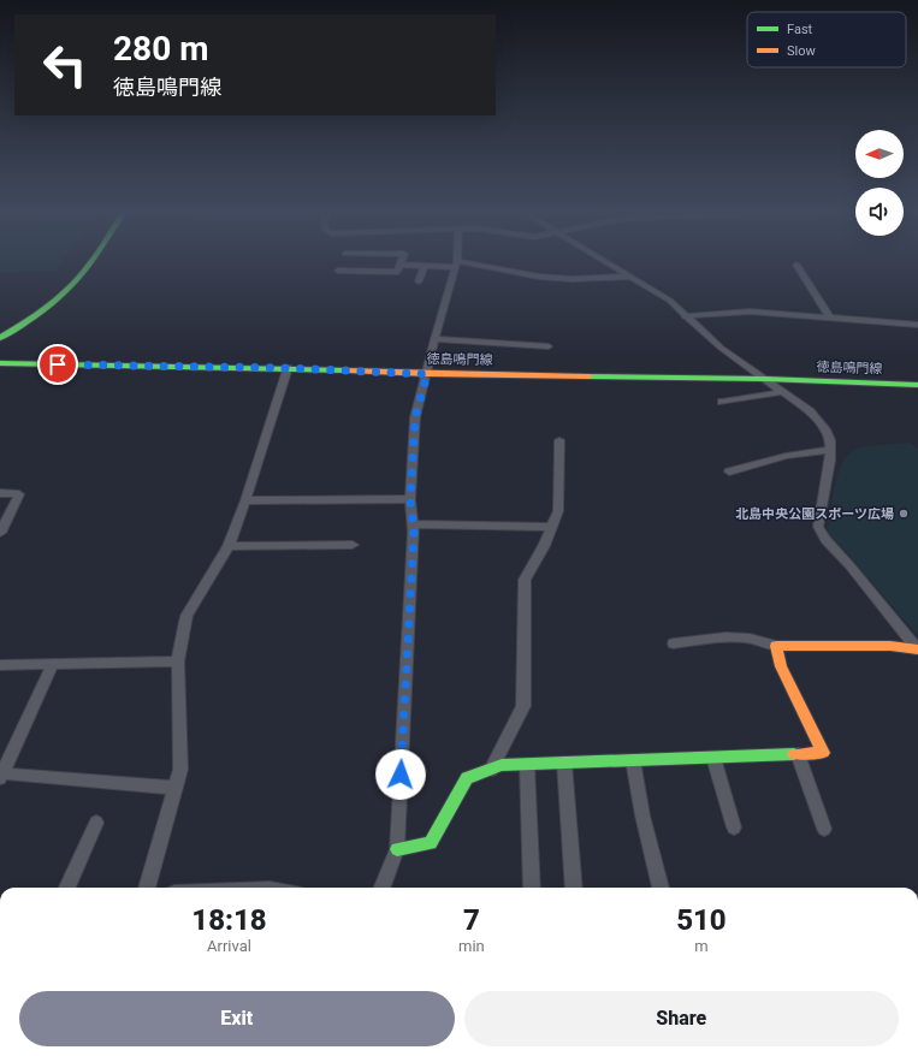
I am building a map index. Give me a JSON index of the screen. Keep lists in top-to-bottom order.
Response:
{
  "streets": {
    "main road": ["徳島鳴門線"]
  },
  "places": ["北島中央公園スポーツ広場"],
  "legend": ["Fast", "Slow"],
  "north": "left",
  "page": {
    "turn": ["280 m", "徳島鳴門線"],
    "eta": [
      "18:18",
      "Arrival",
      "7",
      "min",
      "510",
      "m"
    ],
    "buttons": ["Exit", "Share"]
  }
}
